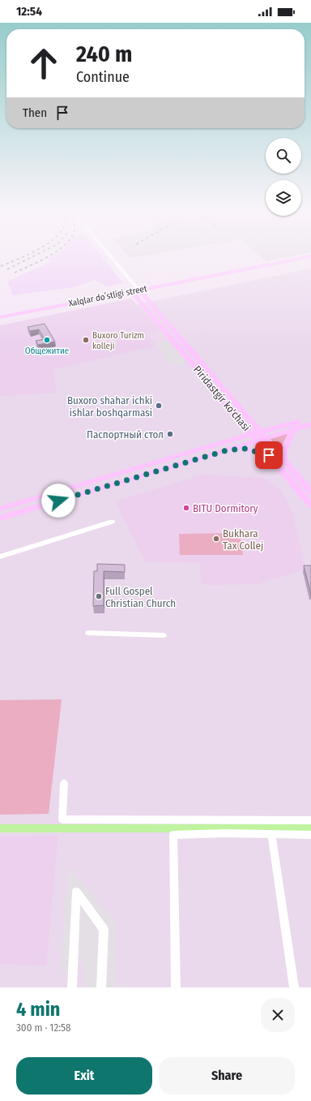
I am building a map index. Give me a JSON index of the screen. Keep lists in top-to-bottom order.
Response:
{
  "streets": {
    "main road": ["Xalqlar doʻstligi street", "Piridastgir ko'chasi"]
  },
  "crossings": [
    ["Xalqlar doʻstligi street", "Piridastgir ko'chasi"]
  ],
  "places": [
    "Общежитие",
    "Buxoro Turizm kolleji",
    "Buxoro shahar ichki ishlar boshqarmasi",
    "Паспортный стол",
    "BITU Dormitory",
    "Bukhara Tax Collej",
    "Full Gospel Christian Church"
  ],
  "page": {
    "status": "12:54",
    "turn": ["240 m", "Continue"],
    "then": "Then",
    "heading": ["4 min", "300 m · 12:58"],
    "buttons": ["Exit", "Share"]
  }
}
